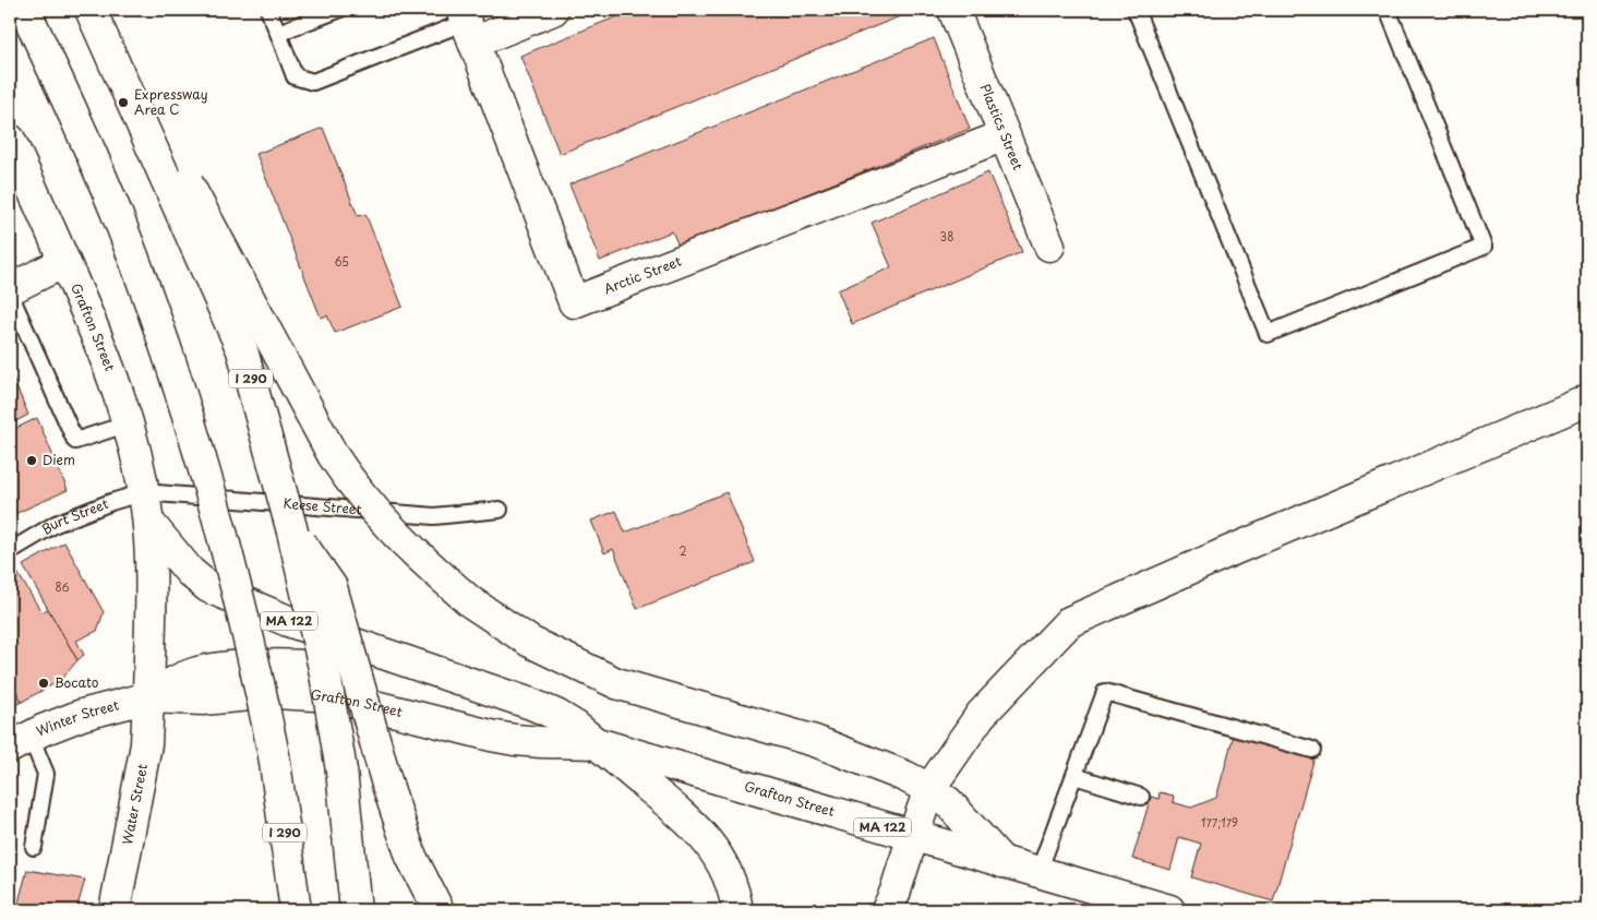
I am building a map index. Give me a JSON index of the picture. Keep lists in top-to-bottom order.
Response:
{
  "streets": {
    "main road": [
      "Plastics Street",
      "Arctic Street",
      "Grafton Street",
      "I 290",
      "MA 122",
      "Winter Street",
      "Water Street"
    ],
    "lane": ["Keese Street", "Burt Street"]
  },
  "crossings": [
    ["Plastics Street", "Arctic Street"],
    ["Grafton Street", "Keese Street"],
    ["Grafton Street", "Burt Street"],
    ["Grafton Street", "Winter Street"],
    ["Grafton Street", "Water Street"],
    ["Keese Street", "Burt Street"],
    ["Winter Street", "Water Street"]
  ],
  "places": ["Expressway Area C", "Diem", "Bocato"],
  "house_numbers": [
    "38",
    "65",
    "2",
    "86",
    "177;179"
  ]
}
